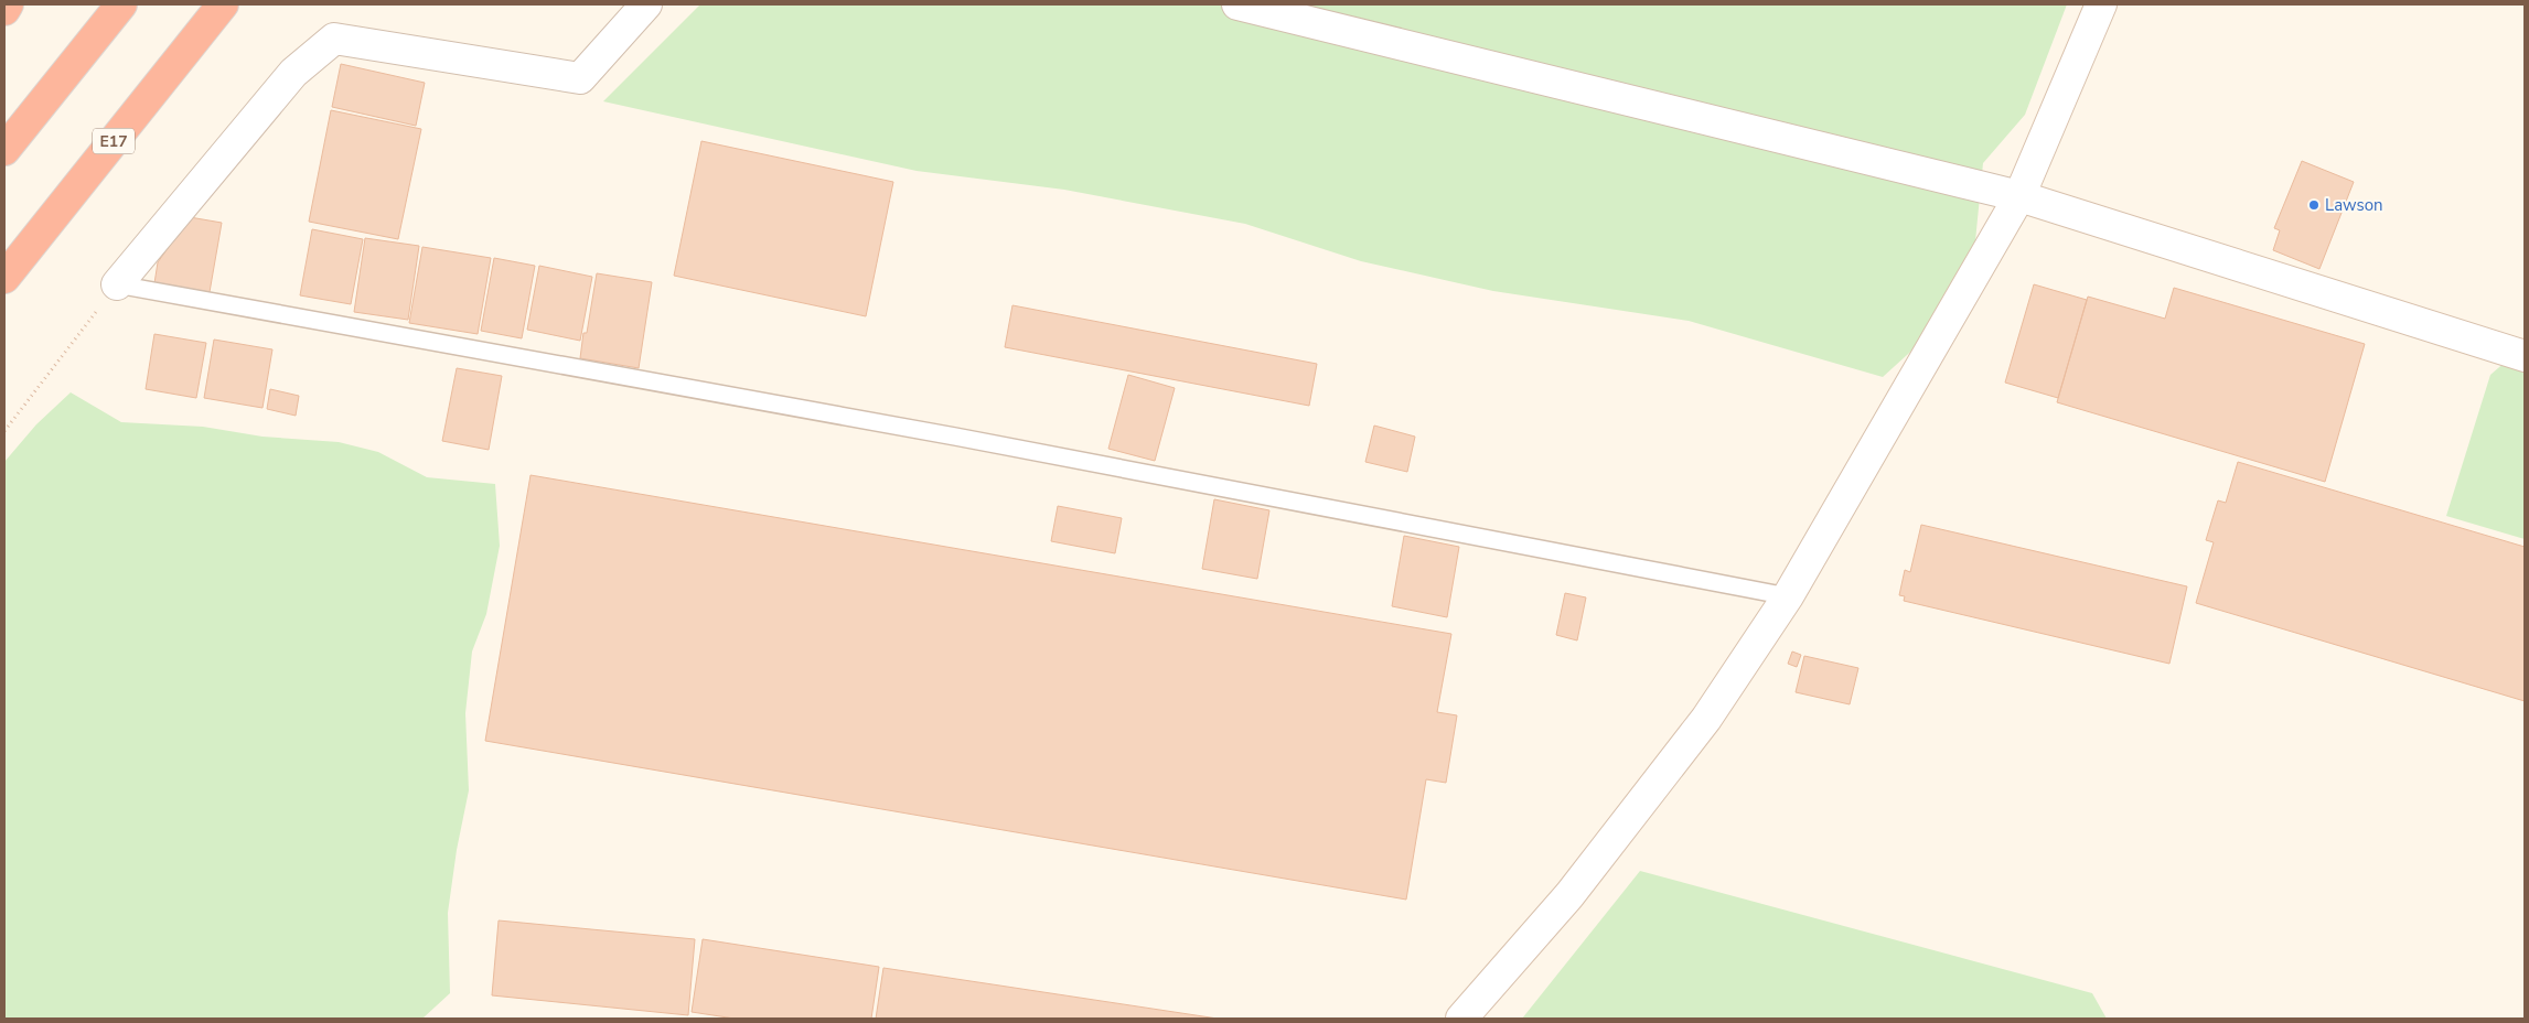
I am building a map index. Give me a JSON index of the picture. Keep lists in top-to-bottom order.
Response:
{
  "streets": {
    "highway": ["E17"]
  },
  "places": ["Lawson"]
}
